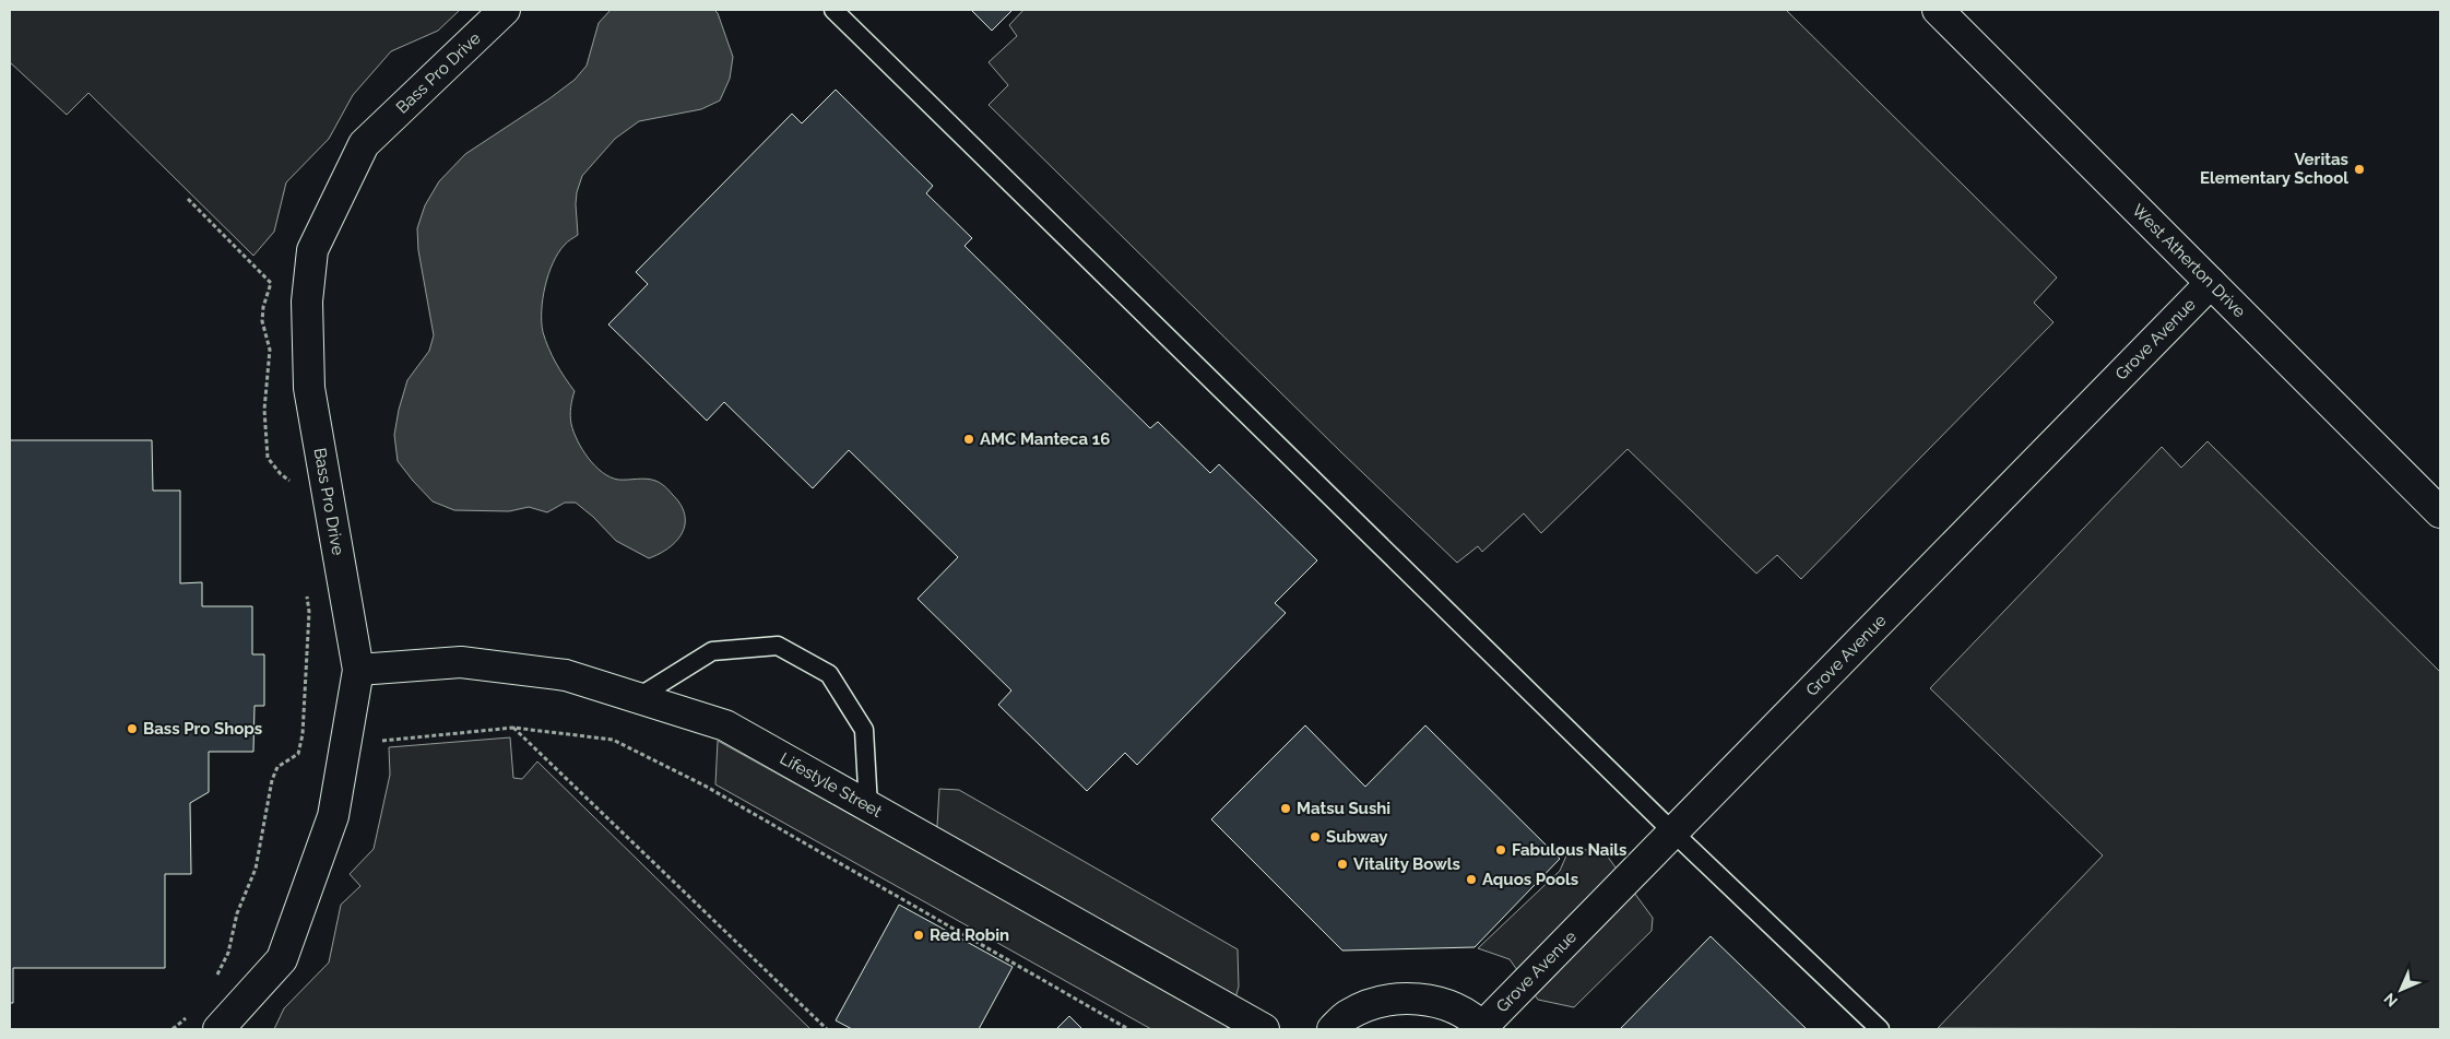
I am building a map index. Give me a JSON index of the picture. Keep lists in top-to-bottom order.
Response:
{
  "streets": {
    "street": [
      "Bass Pro Drive",
      "West Atherton Drive",
      "Grove Avenue",
      "Lifestyle Street"
    ]
  },
  "crossings": [
    ["Bass Pro Drive", "Lifestyle Street"],
    ["West Atherton Drive", "Grove Avenue"]
  ],
  "places": [
    "Veritas Elementary School",
    "AMC Manteca 16",
    "Bass Pro Shops",
    "Matsu Sushi",
    "Subway",
    "Fabulous Nails",
    "Vitality Bowls",
    "Aquos Pools",
    "Red Robin"
  ],
  "north": "bottom left"
}
